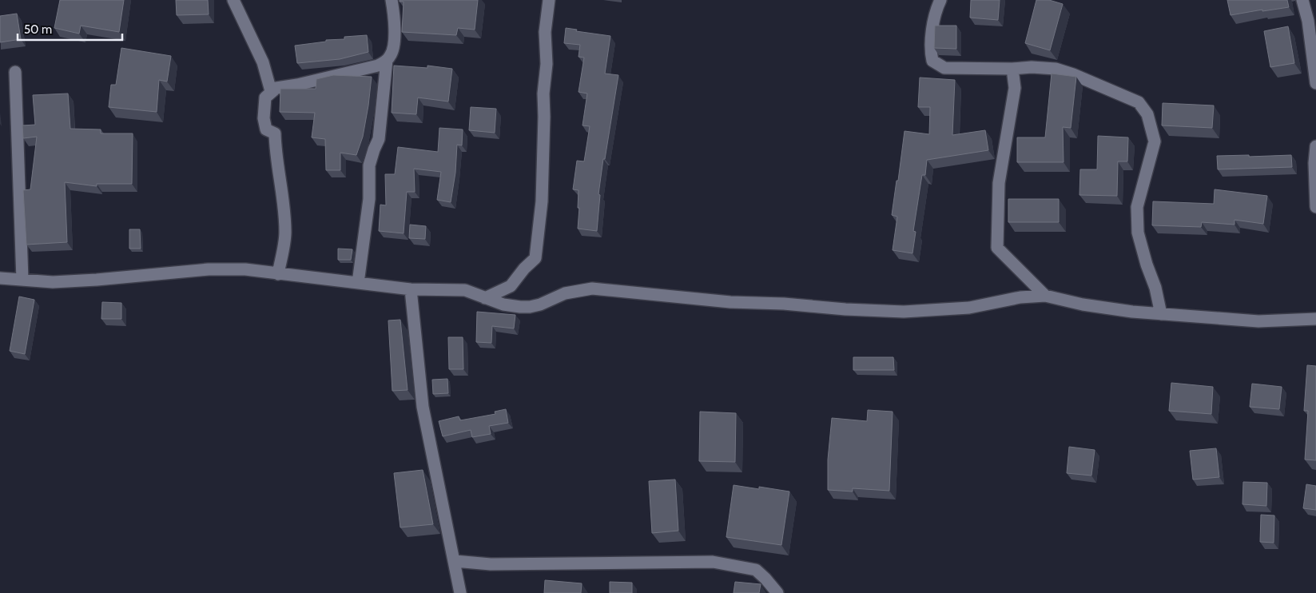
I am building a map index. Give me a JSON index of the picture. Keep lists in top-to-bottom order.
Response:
{
  "scale_bar": "50 m"
}
